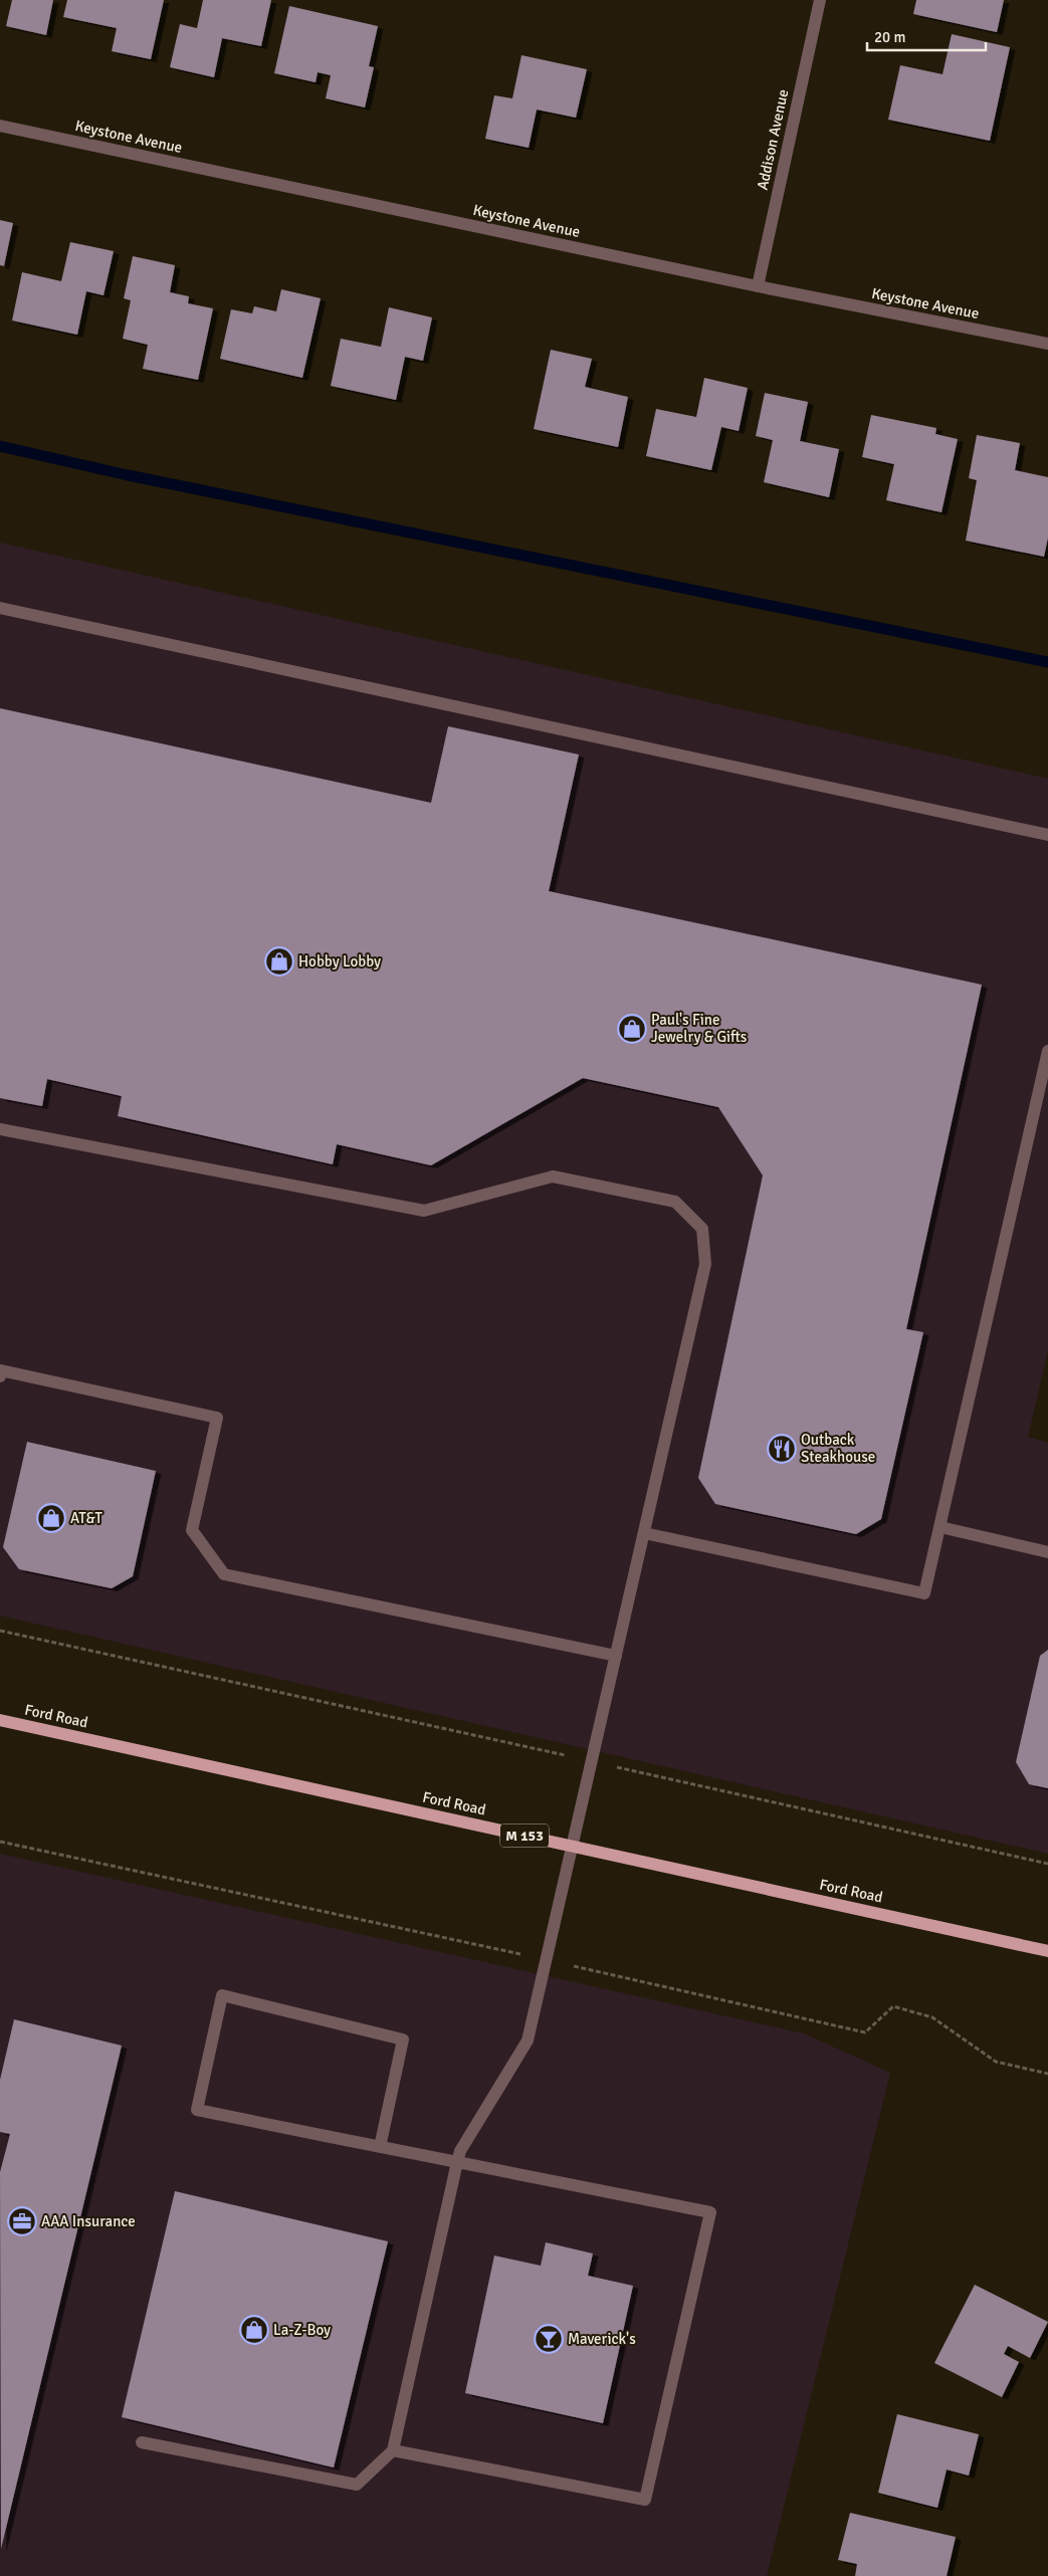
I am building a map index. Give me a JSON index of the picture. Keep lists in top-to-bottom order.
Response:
{
  "streets": {
    "main road": ["Ford Road", "M 153"],
    "street": ["Keystone Avenue", "Addison Avenue"]
  },
  "crossings": [
    ["Keystone Avenue", "Addison Avenue"]
  ],
  "places": {
    "shop": [
      "Hobby Lobby",
      "Paul's Fine Jewelry & Gifts",
      "AT&T",
      "La-Z-Boy"
    ],
    "restaurant": ["Outback Steakhouse"],
    "office": ["AAA Insurance"],
    "bar": ["Maverick's"]
  },
  "scale_bar": "20 m"
}
